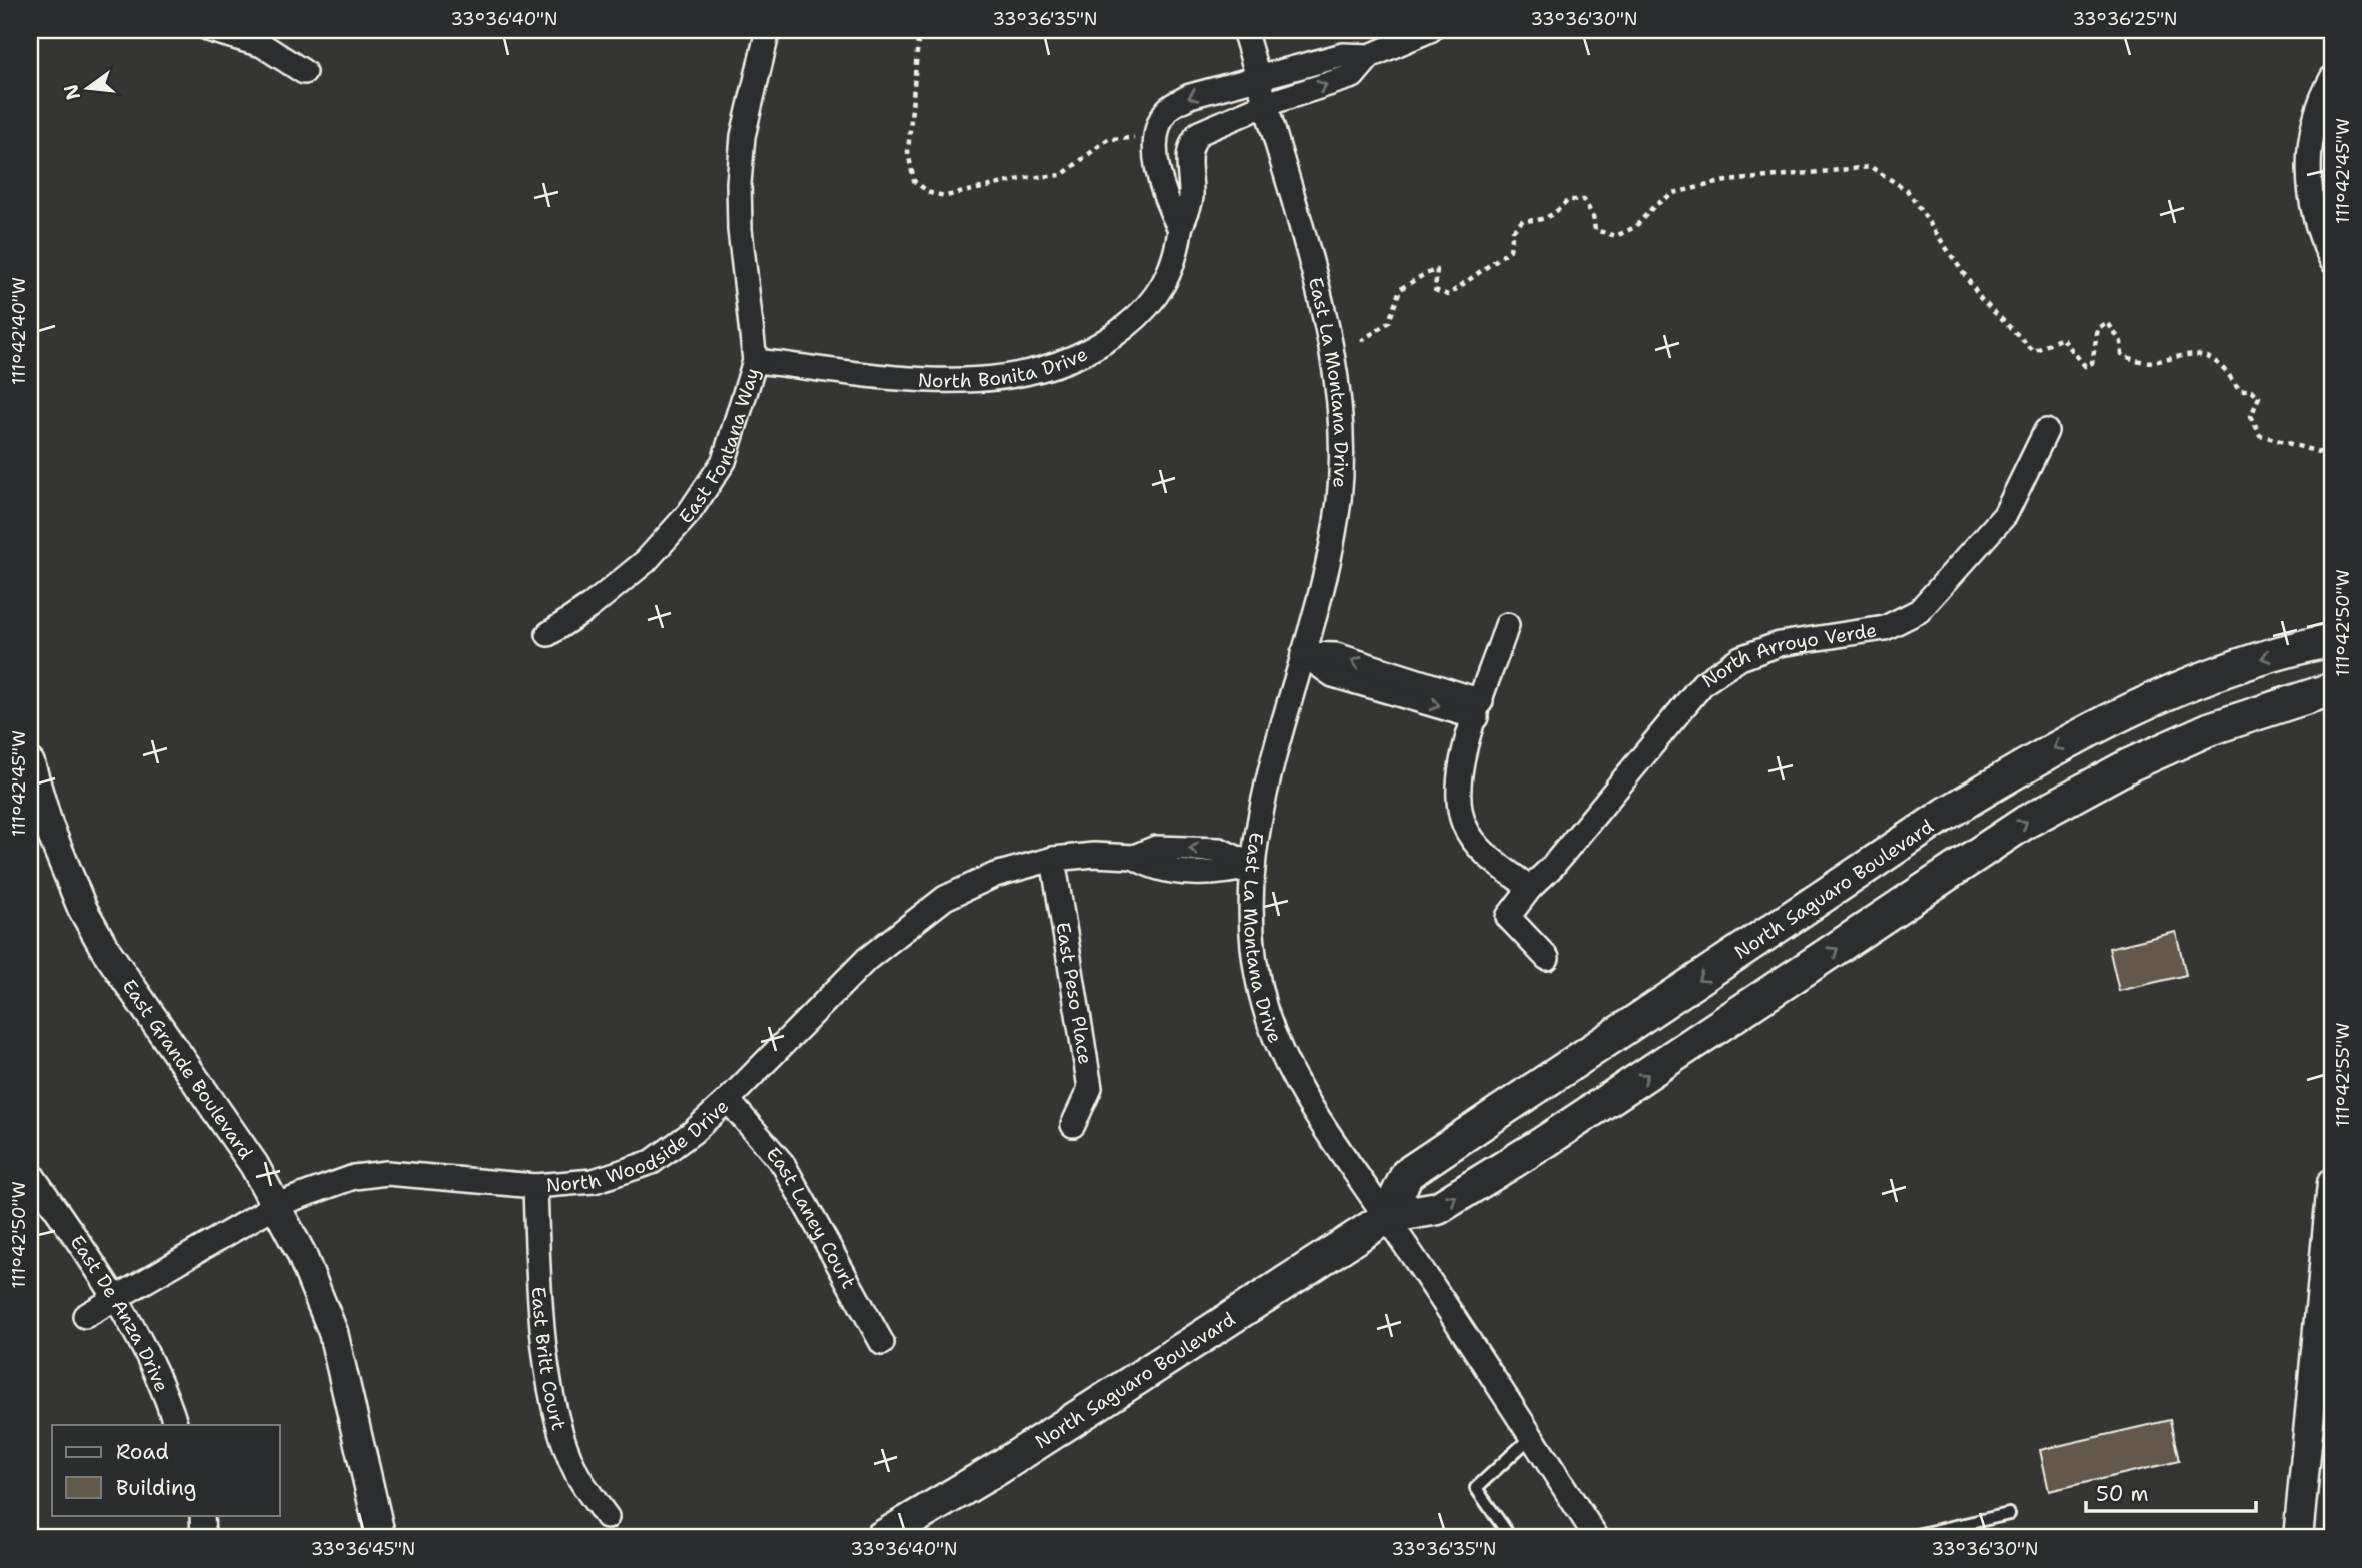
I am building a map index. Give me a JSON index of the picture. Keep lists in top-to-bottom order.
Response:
{
  "streets": {
    "main road": ["North Saguaro Boulevard"],
    "street": [
      "North Bonita Drive",
      "East La Montana Drive",
      "East Fontana Way",
      "North Arroyo Verde",
      "East Peso Place",
      "East Grande Boulevard",
      "North Woodside Drive",
      "East Laney Court",
      "East De Anza Drive",
      "East Britt Court"
    ]
  },
  "crossings": [
    ["North Bonita Drive", "East Fontana Way"],
    ["East La Montana Drive", "North Saguaro Boulevard"],
    ["East La Montana Drive", "North Woodside Drive"],
    ["East Peso Place", "North Woodside Drive"],
    ["East Grande Boulevard", "North Woodside Drive"],
    ["North Woodside Drive", "East Laney Court"],
    ["North Woodside Drive", "East De Anza Drive"],
    ["North Woodside Drive", "East Britt Court"]
  ],
  "legend": ["Road", "Building"],
  "scale_bar": "50 m",
  "north": "left",
  "coordinates": [
    "33°36'40\"N",
    "33°36'35\"N",
    "33°36'30\"N",
    "33°36'25\"N",
    "111°42'45\"W",
    "111°42'40\"W",
    "111°42'50\"W",
    "111°42'55\"W",
    "33°36'45\"N"
  ]
}
